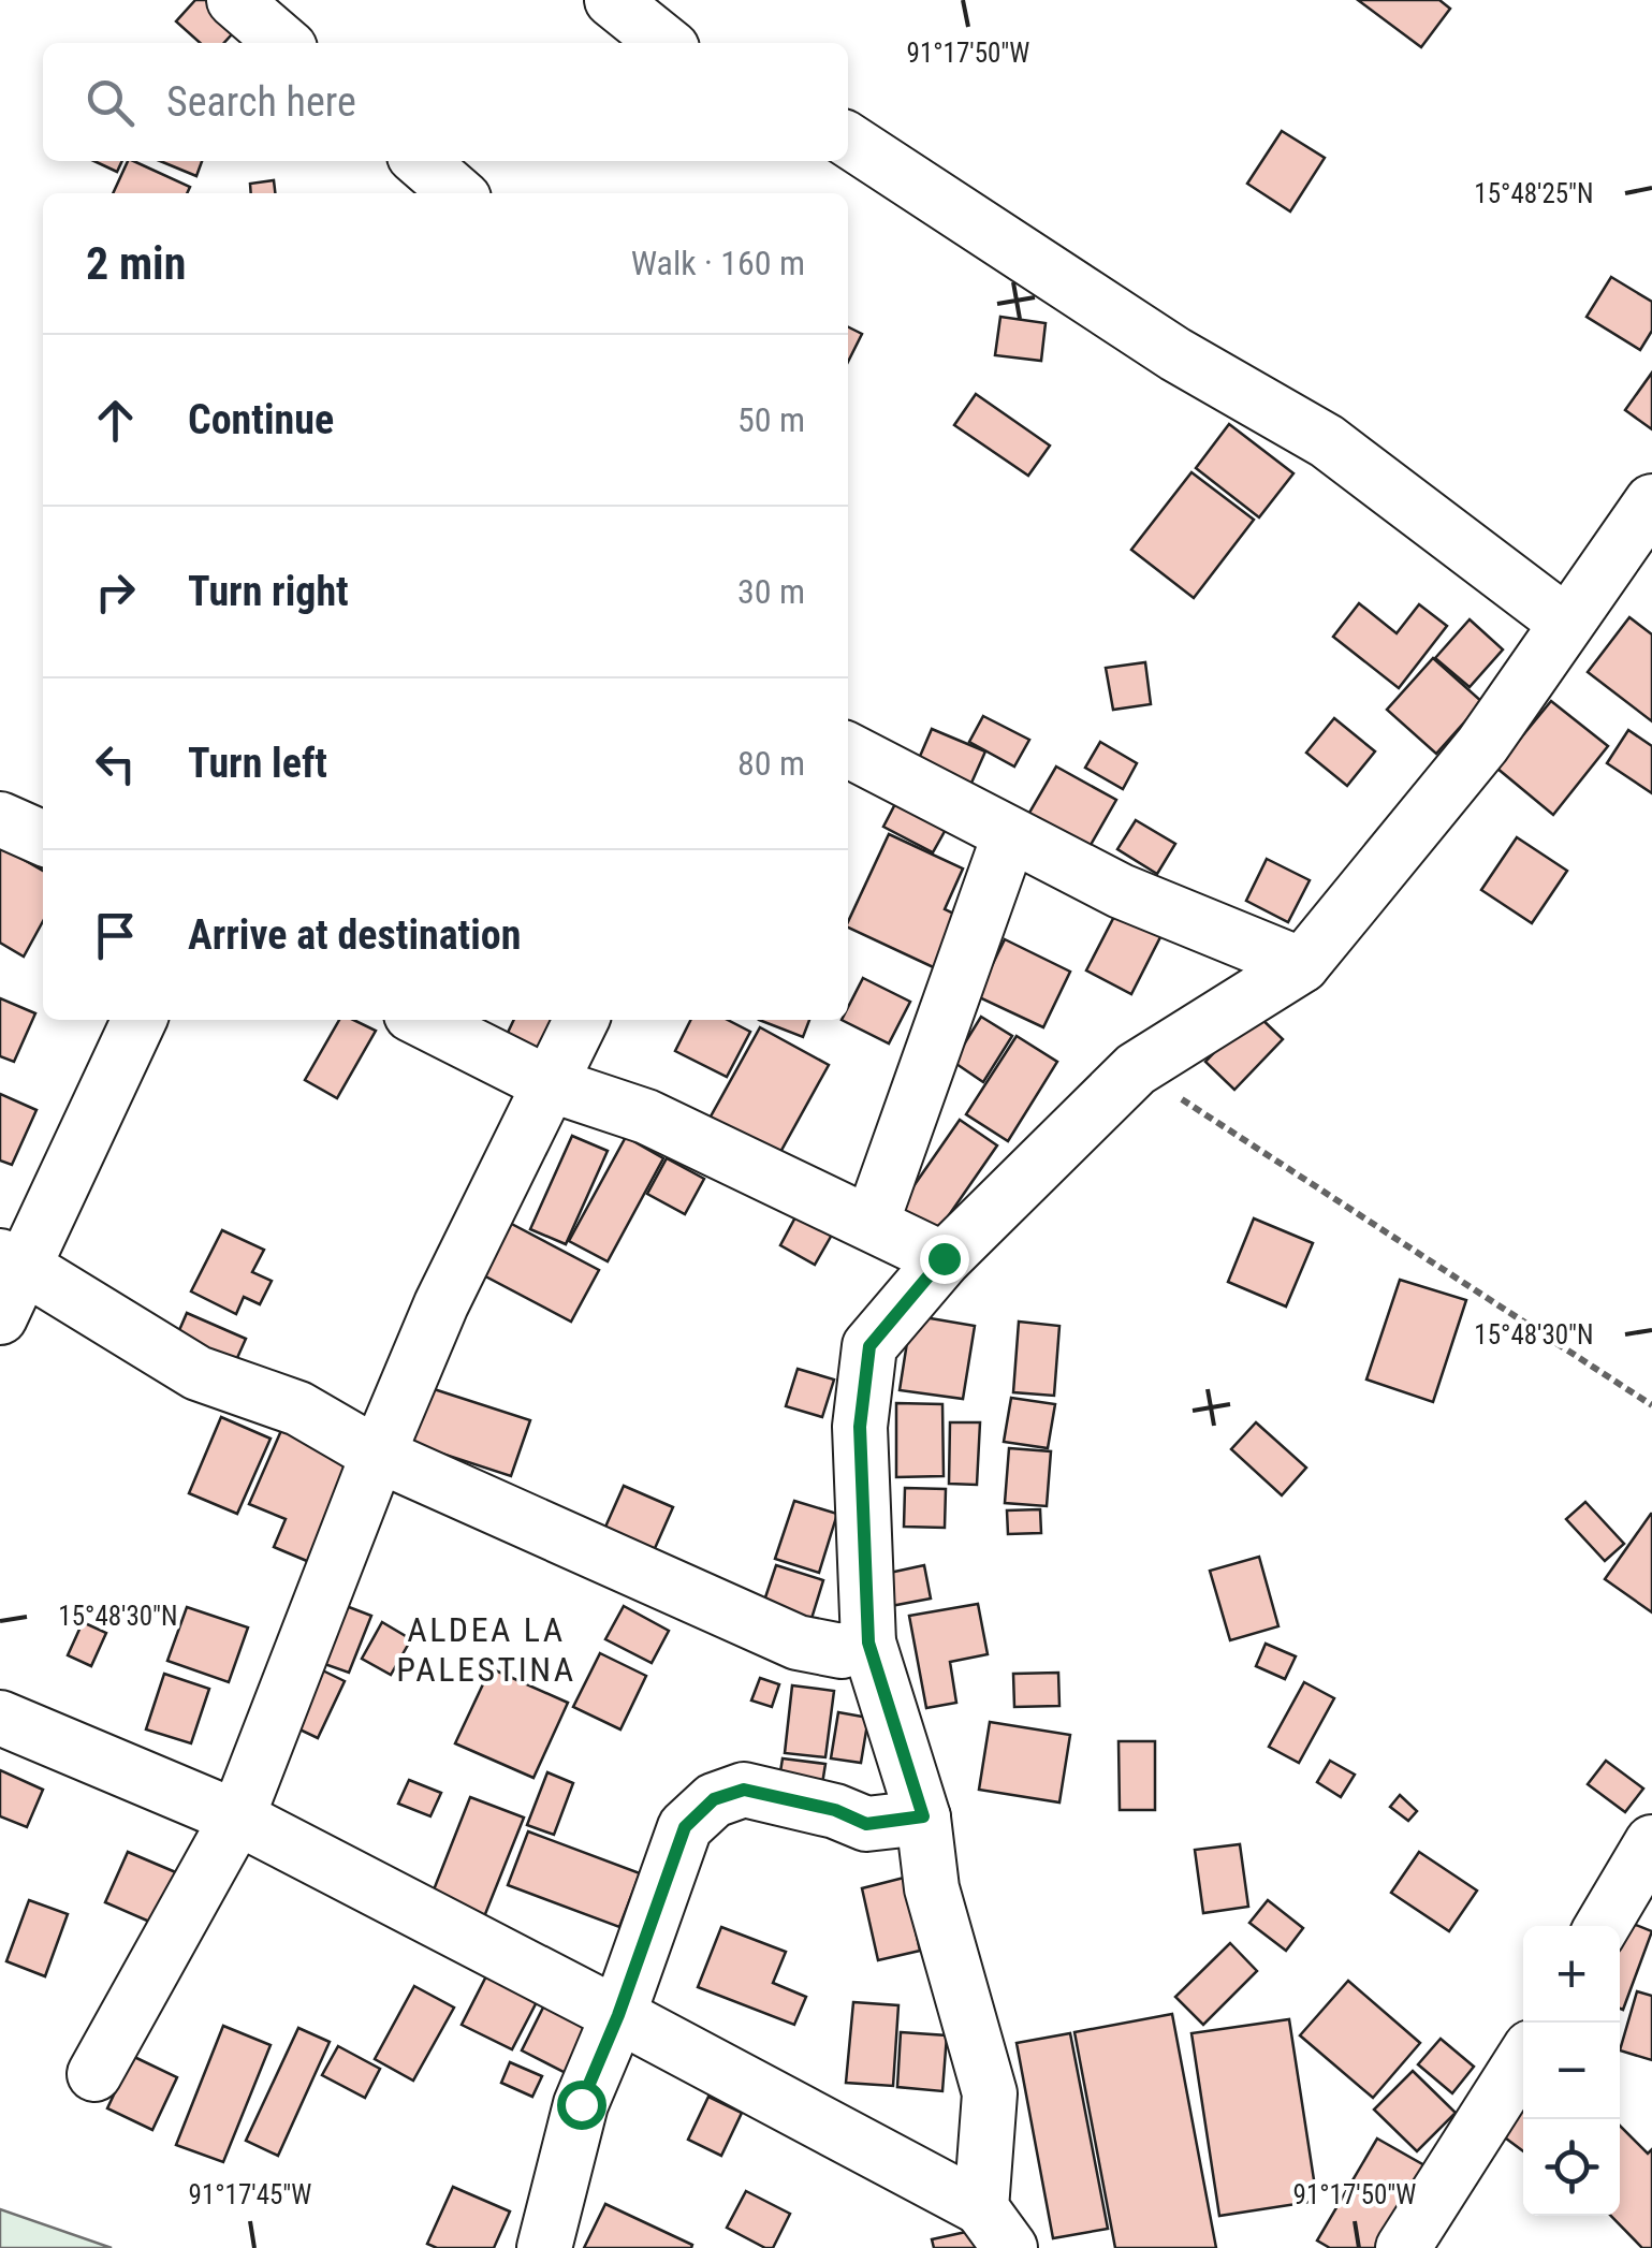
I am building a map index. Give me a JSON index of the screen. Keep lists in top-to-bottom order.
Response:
{
  "districts": ["ALDEA LA PALESTINA"],
  "page": {
    "search": "Search here",
    "heading": ["2 min", "Walk · 160 m"],
    "list": [
      ["Continue", "50 m"],
      ["Turn right", "30 m"],
      ["Turn left", "80 m"],
      "Arrive at destination"
    ],
    "map_buttons": ["+", "−"]
  },
  "coordinates": [
    "91°17'50\"W",
    "15°48'25\"N",
    "15°48'30\"N",
    "91°17'45\"W"
  ]
}
